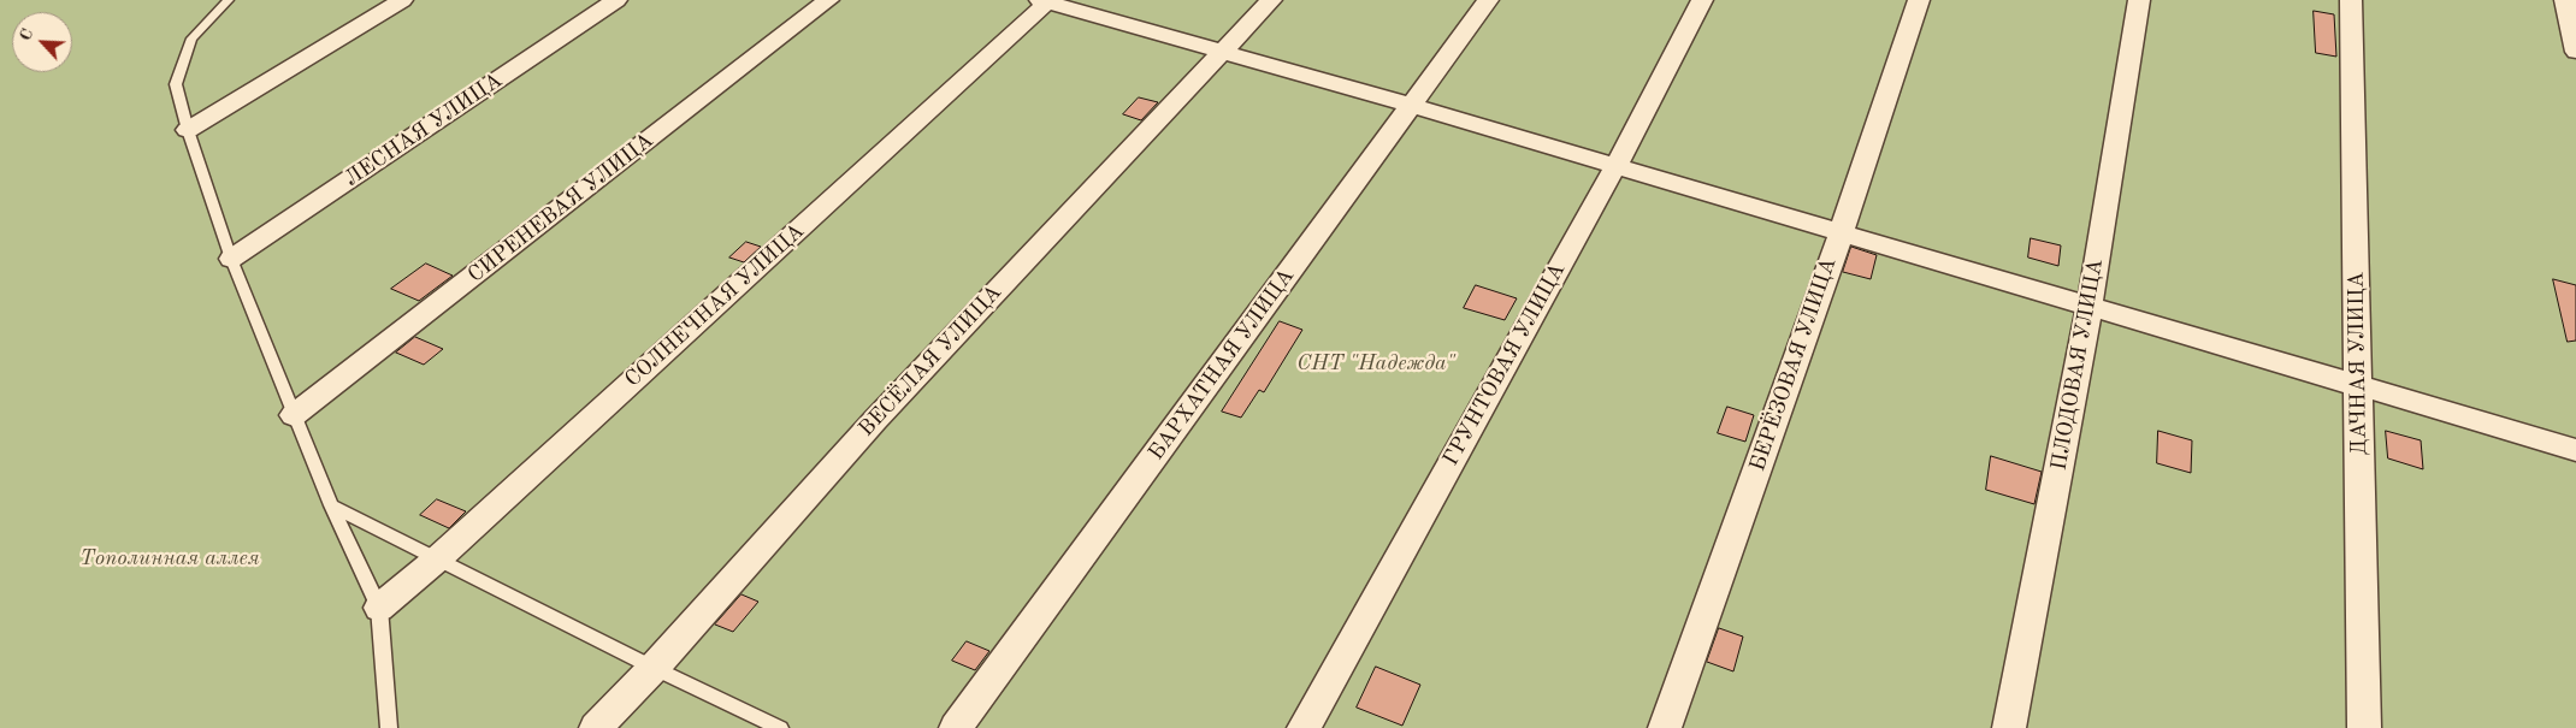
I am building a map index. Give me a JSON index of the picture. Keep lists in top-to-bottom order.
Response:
{
  "streets": {
    "street": [
      "ЛЕСНАЯ УЛИЦА",
      "СИРЕНЕВАЯ УЛИЦА",
      "СОЛНЕЧНАЯ УЛИЦА",
      "ВЕСЁЛАЯ УЛИЦА",
      "ДАЧНАЯ УЛИЦА",
      "БАРХАТНАЯ УЛИЦА",
      "ГРУНТОВАЯ УЛИЦА",
      "БЕРЁЗОВАЯ УЛИЦА",
      "ПЛОДОВАЯ УЛИЦА"
    ]
  },
  "parks": ["СНТ \"Надежда\"", "Тополинная аллея"],
  "north": "top left"
}
